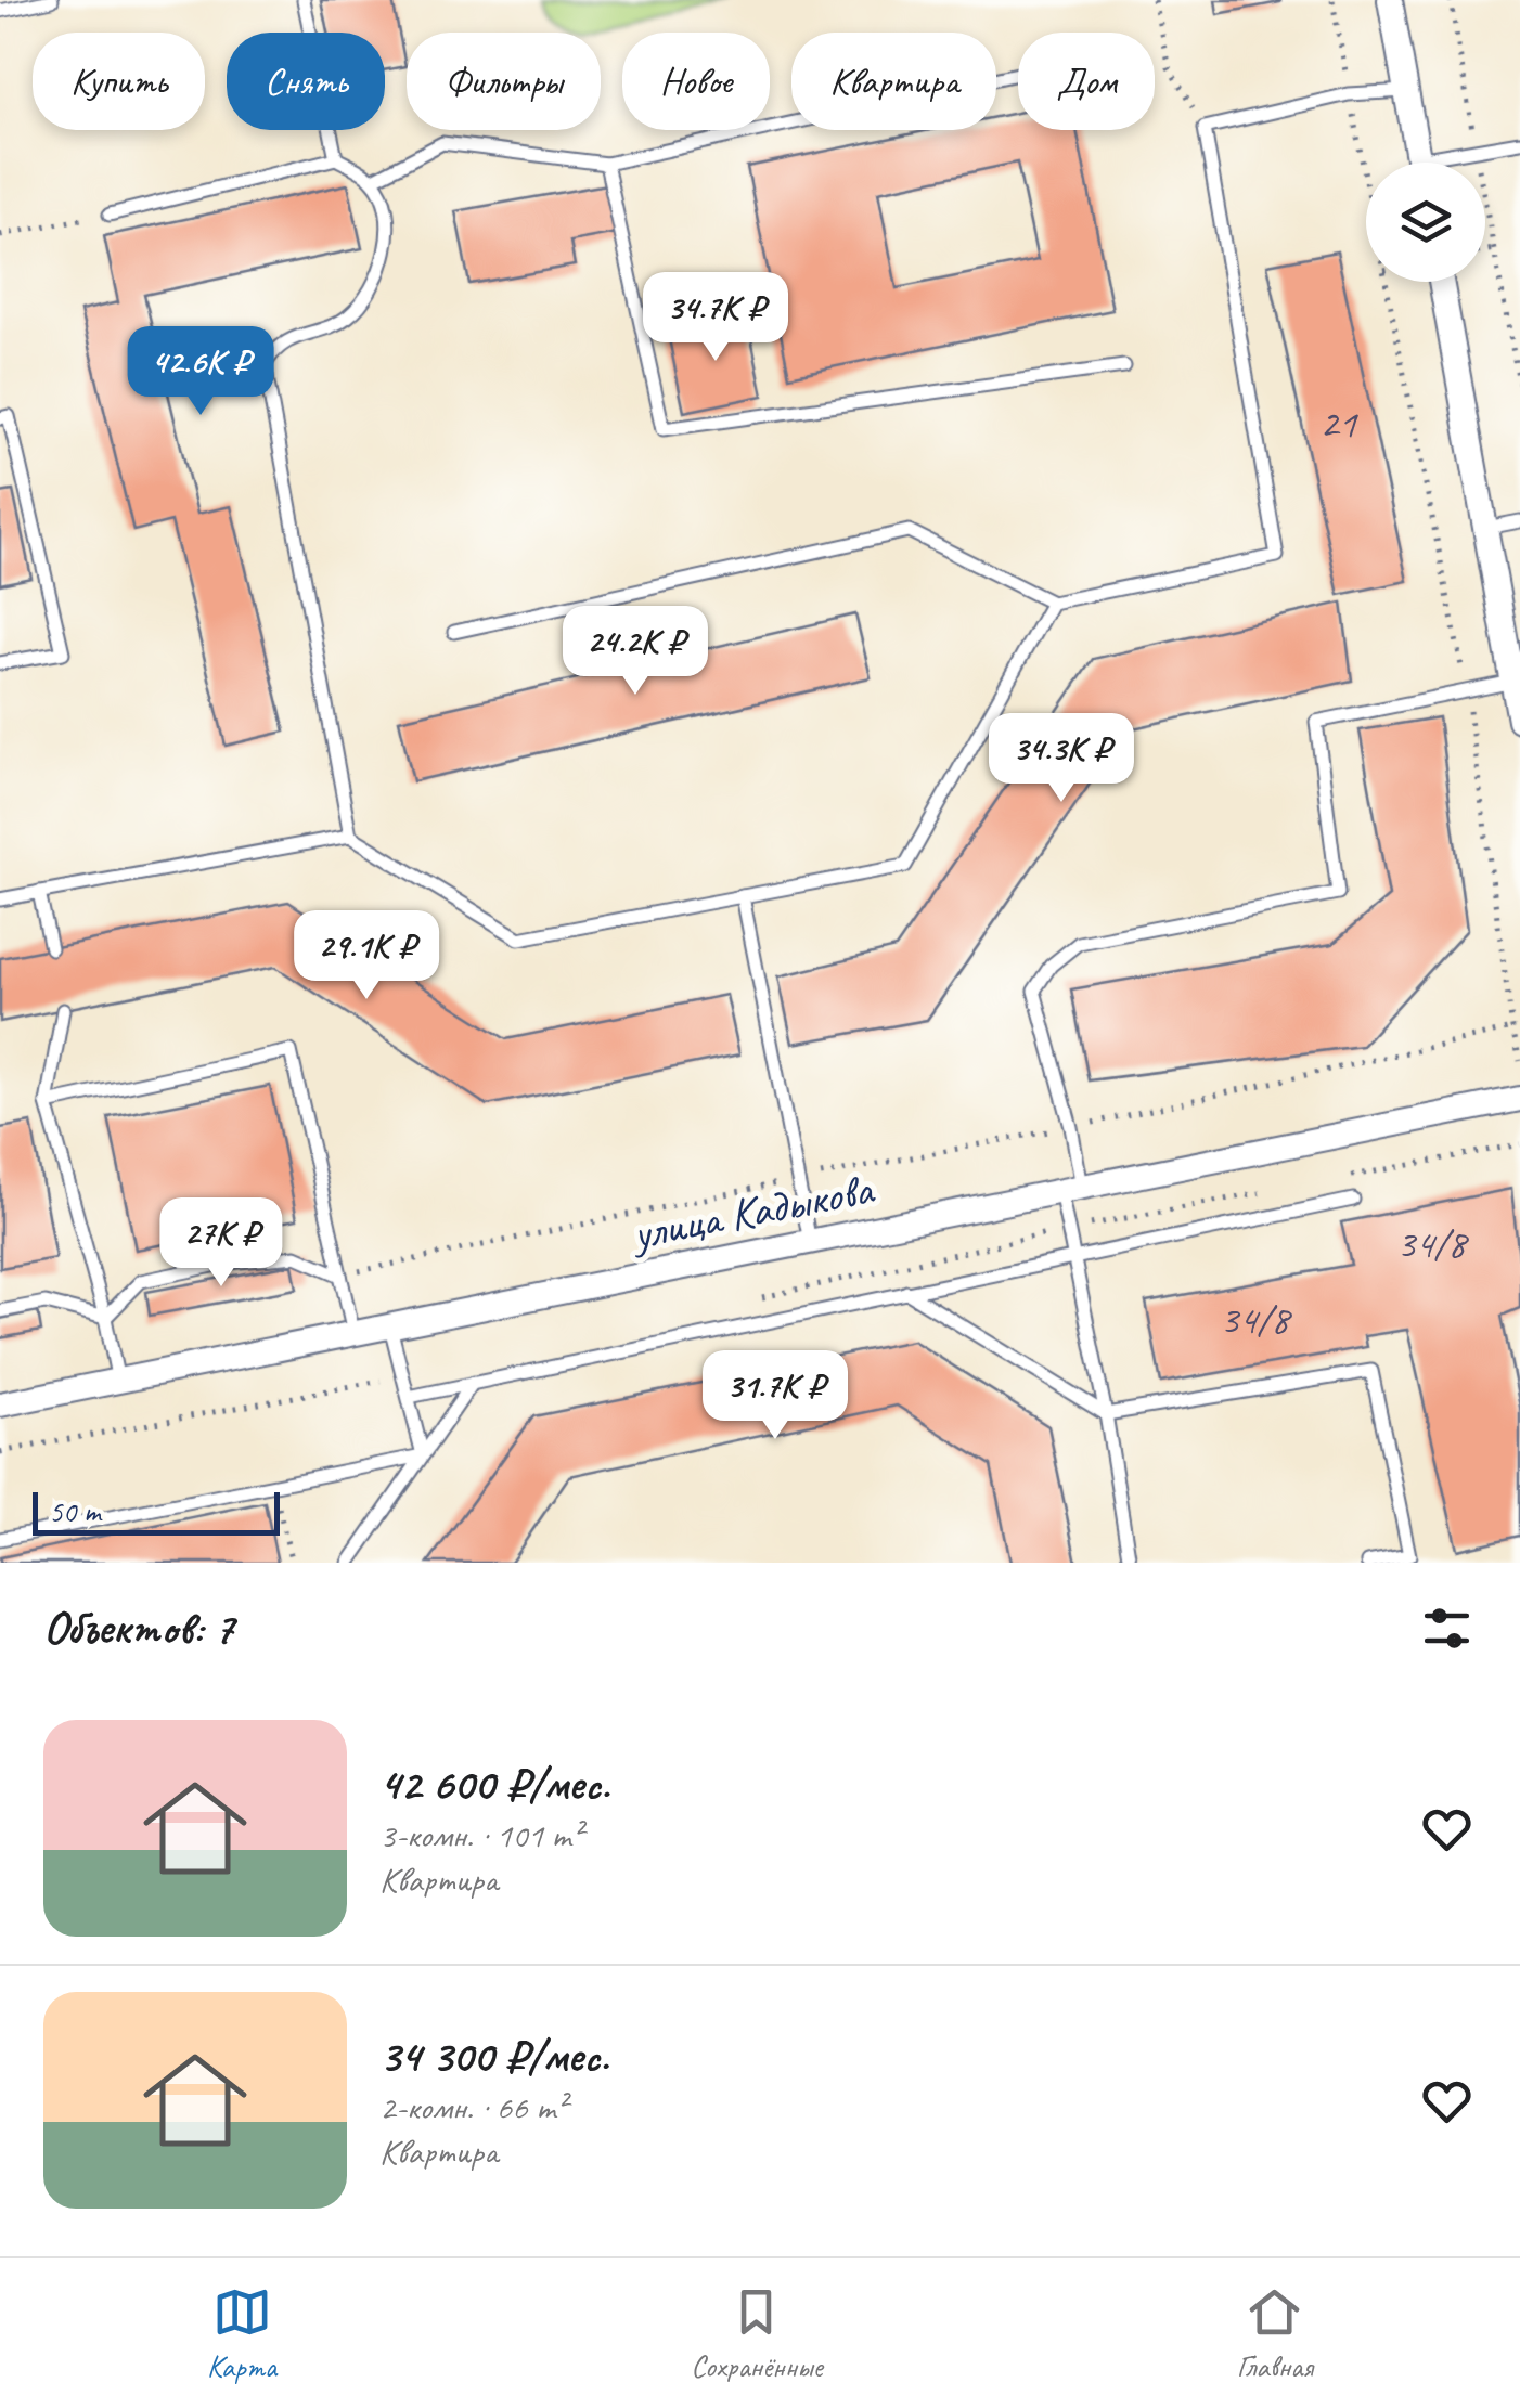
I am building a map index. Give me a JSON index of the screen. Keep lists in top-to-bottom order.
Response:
{
  "streets": {
    "street": ["улица Кадыкова"]
  },
  "house_numbers": ["21", "34/8", "34/8"],
  "scale_bar": "50 m",
  "page": {
    "chip": [
      "Купить",
      "Снять",
      "Фильтры",
      "Новое",
      "Квартира",
      "Дом"
    ],
    "price": [
      "34.7K ₽",
      "42.6K ₽",
      "24.2K ₽",
      "34.3K ₽",
      "29.1K ₽",
      "27K ₽",
      "31.7K ₽"
    ],
    "scale": "50 m",
    "heading": "Объектов: 7",
    "list": [
      {
        "name": "42 600 ₽/мес.",
        "note": "3-комн. · 101 m² · Квартира"
      },
      {
        "name": "34 300 ₽/мес.",
        "note": "2-комн. · 66 m² · Квартира"
      }
    ],
    "tabs": ["Карта", "Сохранённые", "Главная"]
  }
}
